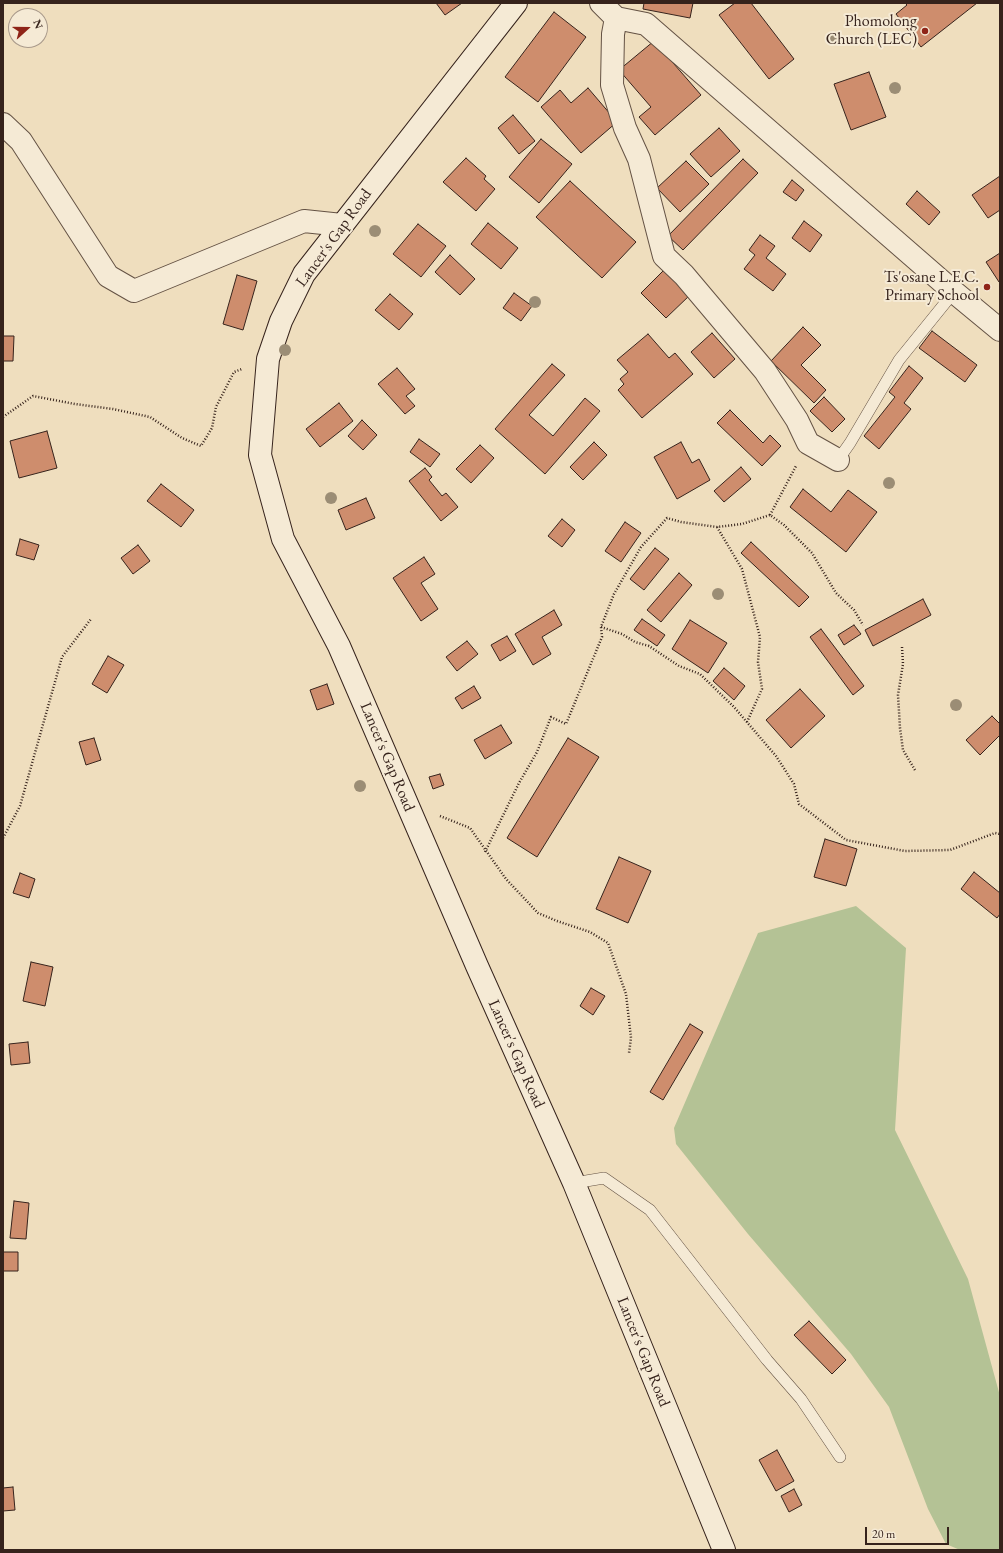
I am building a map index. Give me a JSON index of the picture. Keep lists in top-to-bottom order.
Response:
{
  "streets": {
    "main road": ["Lancer's Gap Road"]
  },
  "places": ["Phomolong Church (LEC)", "Ts'osane L.E.C. Primary School"],
  "scale_bar": "20 m",
  "north": "right"
}
